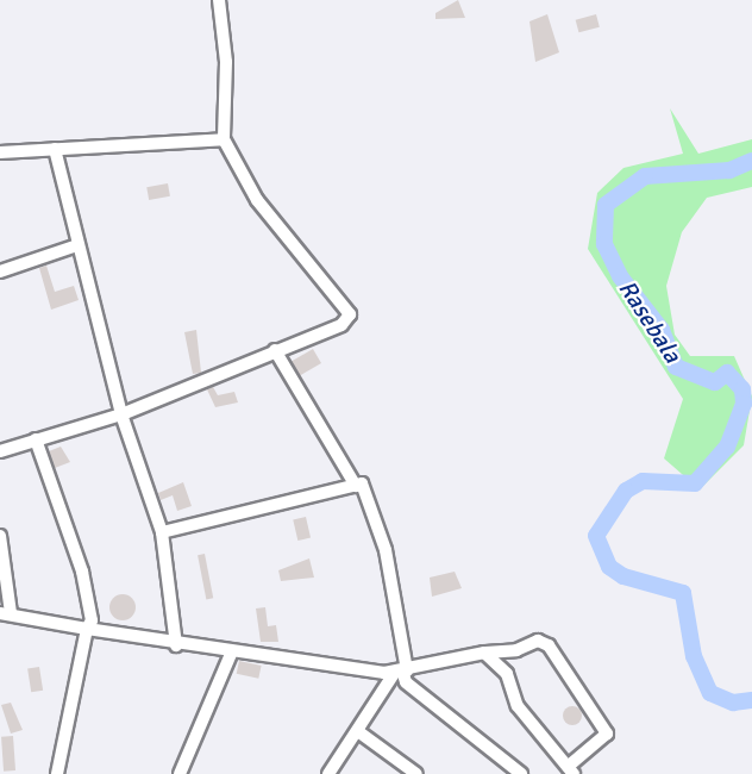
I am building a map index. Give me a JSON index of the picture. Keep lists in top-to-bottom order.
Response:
{
  "water": ["Rasebala"]
}
